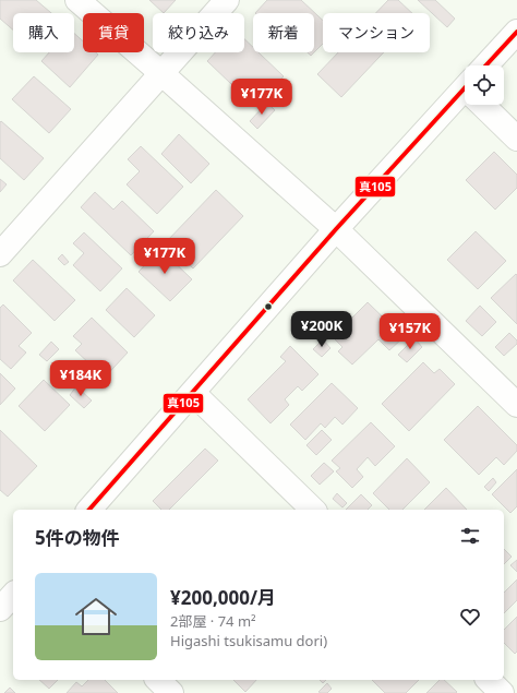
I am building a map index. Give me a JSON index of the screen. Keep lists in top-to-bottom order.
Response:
{
  "lines": ["transit line 真105"],
  "page": {
    "chip": [
      "購入",
      "賃貸",
      "絞り込み",
      "新着",
      "マンション"
    ],
    "price": [
      "¥177K",
      "¥177K",
      "¥200K",
      "¥157K",
      "¥184K"
    ],
    "heading": "5件の物件",
    "list": [
      {
        "name": "¥200,000/月",
        "note": "2部屋 · 74 m² · Higashi tsukisamu dori)"
      }
    ]
  }
}
